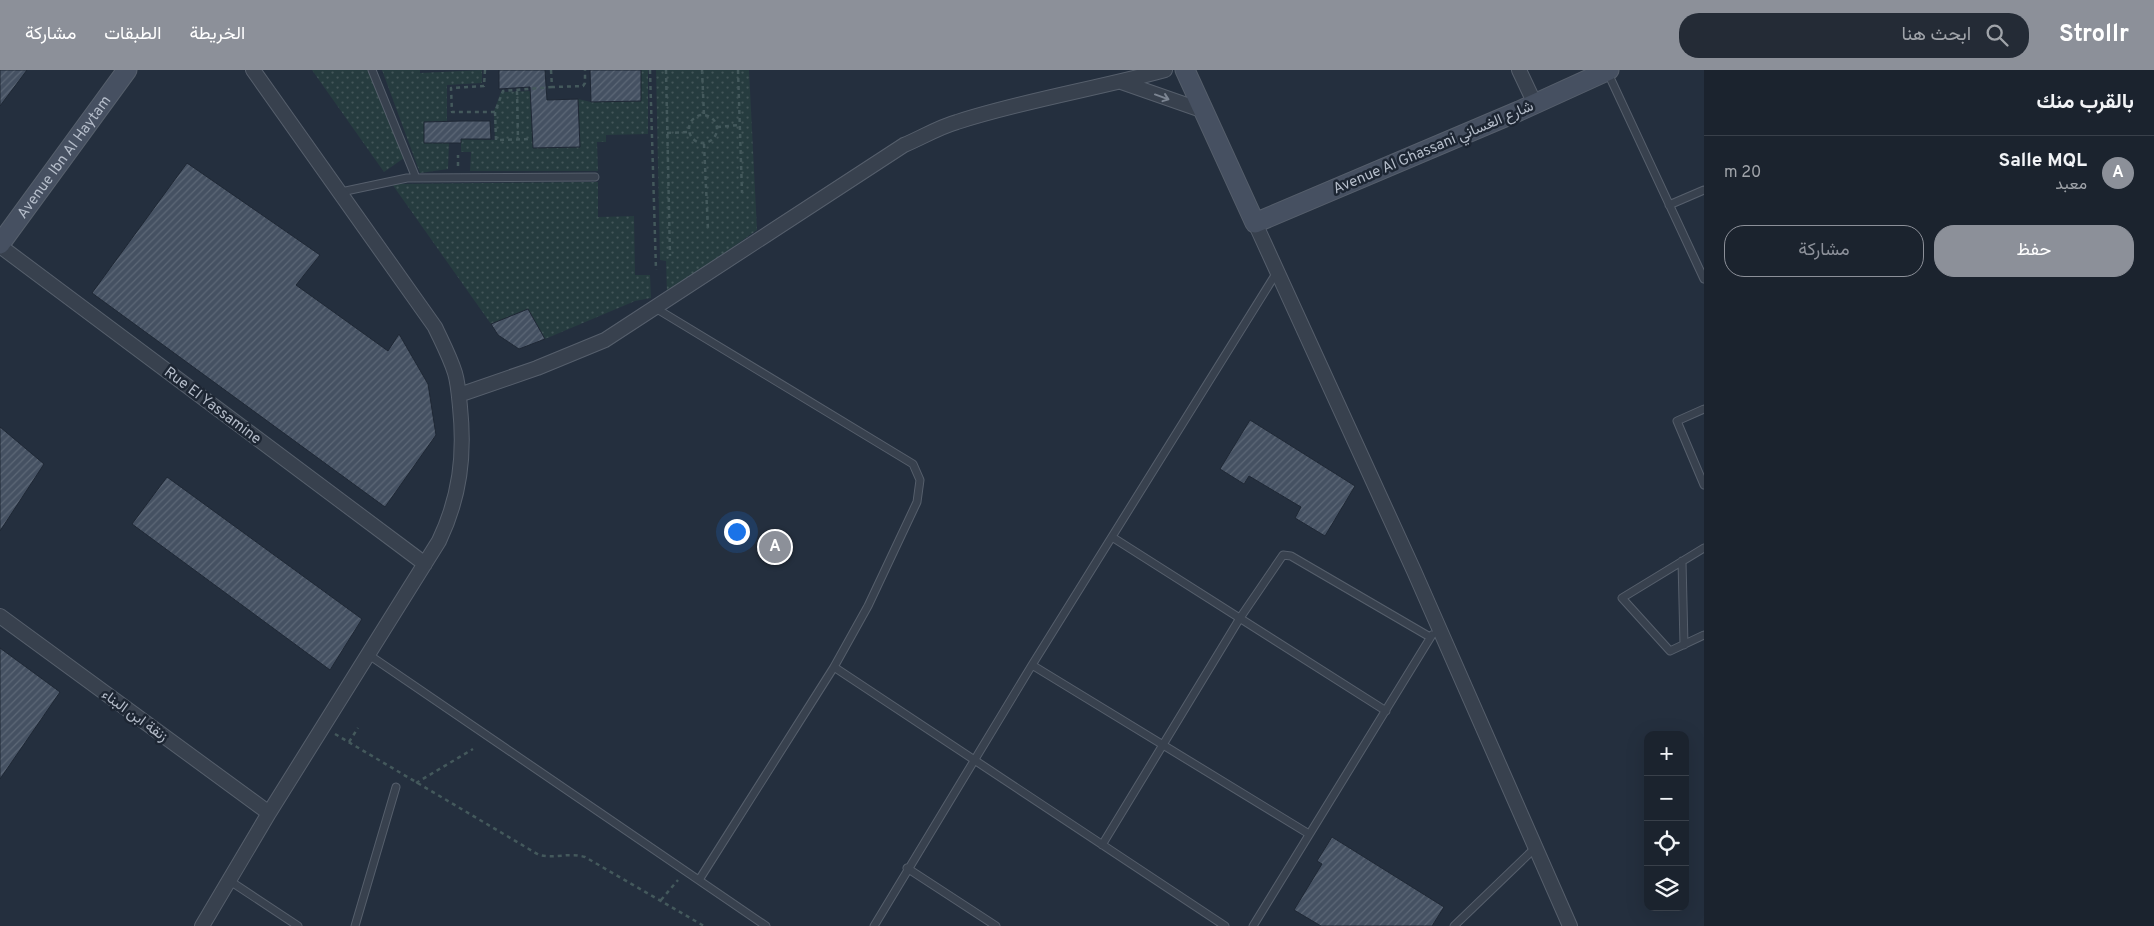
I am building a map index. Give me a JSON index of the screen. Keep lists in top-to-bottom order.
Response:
{
  "streets": {
    "street": [
      "Avenue Al Ghassani شارع الغساني",
      "Avenue Ibn Al Haytam",
      "Rue El Yassamine",
      "زنقة ابن البناء"
    ]
  },
  "crossings": [
    ["Avenue Ibn Al Haytam", "Rue El Yassamine"]
  ],
  "page": {
    "header": "Strollr",
    "search": "ابحث هنا",
    "nav": ["الخريطة", "الطبقات", "مشاركة"],
    "heading": "بالقرب منك",
    "list": [
      {
        "mark": "A",
        "name": "Salle MQL",
        "note": "معبد",
        "value": "20 m"
      }
    ],
    "buttons": ["حفظ", "مشاركة"],
    "pins": "A",
    "map_buttons": ["+", "−"]
  }
}
